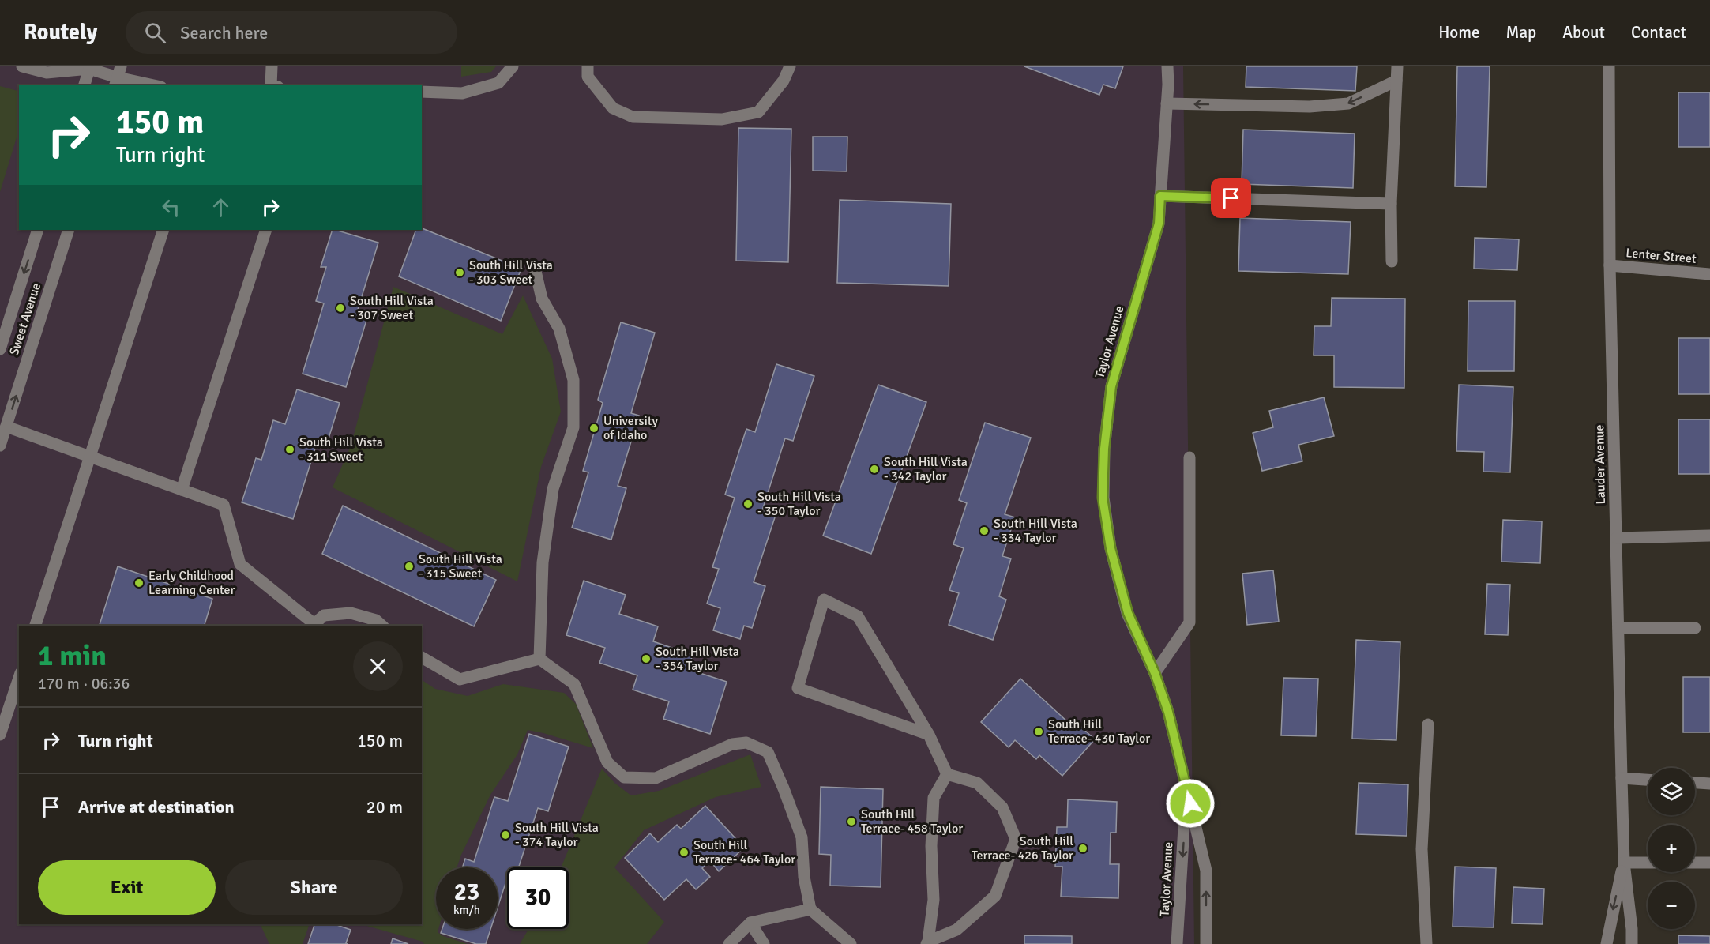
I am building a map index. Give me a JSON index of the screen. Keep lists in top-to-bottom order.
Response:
{
  "streets": {
    "street": [
      "Lenter Street",
      "Sweet Avenue",
      "Taylor Avenue",
      "Lauder Avenue"
    ]
  },
  "crossings": [
    ["Lenter Street", "Lauder Avenue"]
  ],
  "places": [
    "South Hill Vista - 303 Sweet",
    "South Hill Vista - 307 Sweet",
    "University of Idaho",
    "South Hill Vista - 311 Sweet",
    "South Hill Vista - 342 Taylor",
    "South Hill Vista - 350 Taylor",
    "South Hill Vista - 334 Taylor",
    "South Hill Vista - 315 Sweet",
    "Early Childhood Learning Center",
    "South Hill Vista - 354 Taylor",
    "South Hill Terrace- 430 Taylor",
    "South Hill Terrace- 458 Taylor",
    "South Hill Vista - 374 Taylor",
    "South Hill Terrace- 426 Taylor",
    "South Hill Terrace- 464 Taylor"
  ],
  "page": {
    "header": "Routely",
    "search": "Search here",
    "nav": [
      "Home",
      "Map",
      "About",
      "Contact"
    ],
    "turn": ["150 m", "Turn right"],
    "heading": ["1 min", "170 m · 06:36"],
    "list": [
      {
        "name": "Turn right",
        "value": "150 m"
      },
      {
        "name": "Arrive at destination",
        "value": "20 m"
      }
    ],
    "map_buttons": ["+", "−"],
    "buttons": ["Exit", "Share"],
    "speed": "23 km/h",
    "limit": "30"
  }
}
